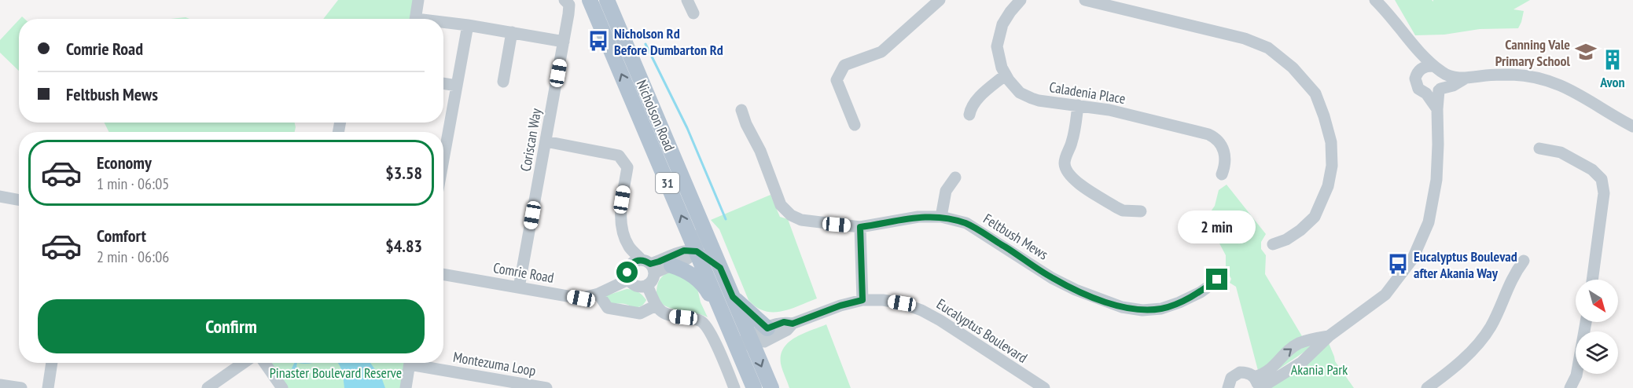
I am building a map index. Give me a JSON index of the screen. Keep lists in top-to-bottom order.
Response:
{
  "streets": {
    "main road": ["Nicholson Road", "31"],
    "street": [
      "Caladenia Place",
      "Coriscan Way",
      "Feltbush Mews",
      "Comrie Road",
      "Eucalyptus Boulevard",
      "Montezuma Loop"
    ]
  },
  "crossings": [
    ["Nicholson Road", "Eucalyptus Boulevard"],
    ["Coriscan Way", "Comrie Road"]
  ],
  "parks": ["Akania Park", "Pinaster Boulevard Reserve"],
  "places": {
    "bus stop": ["Nicholson Rd Before Dumbarton Rd", "Eucalyptus Boulevad after Akania Way"],
    "school or university": ["Canning Vale Primary School"],
    "building": ["Avon"]
  },
  "north": "bottom right",
  "page": {
    "banner": ["Comrie Road", "Feltbush Mews"],
    "list": [
      {
        "name": "Economy",
        "note": "1 min · 06:05",
        "value": "$3.58"
      },
      {
        "name": "Comfort",
        "note": "2 min · 06:06",
        "value": "$4.83"
      }
    ],
    "bubble": "2 min",
    "buttons": "Confirm"
  }
}
